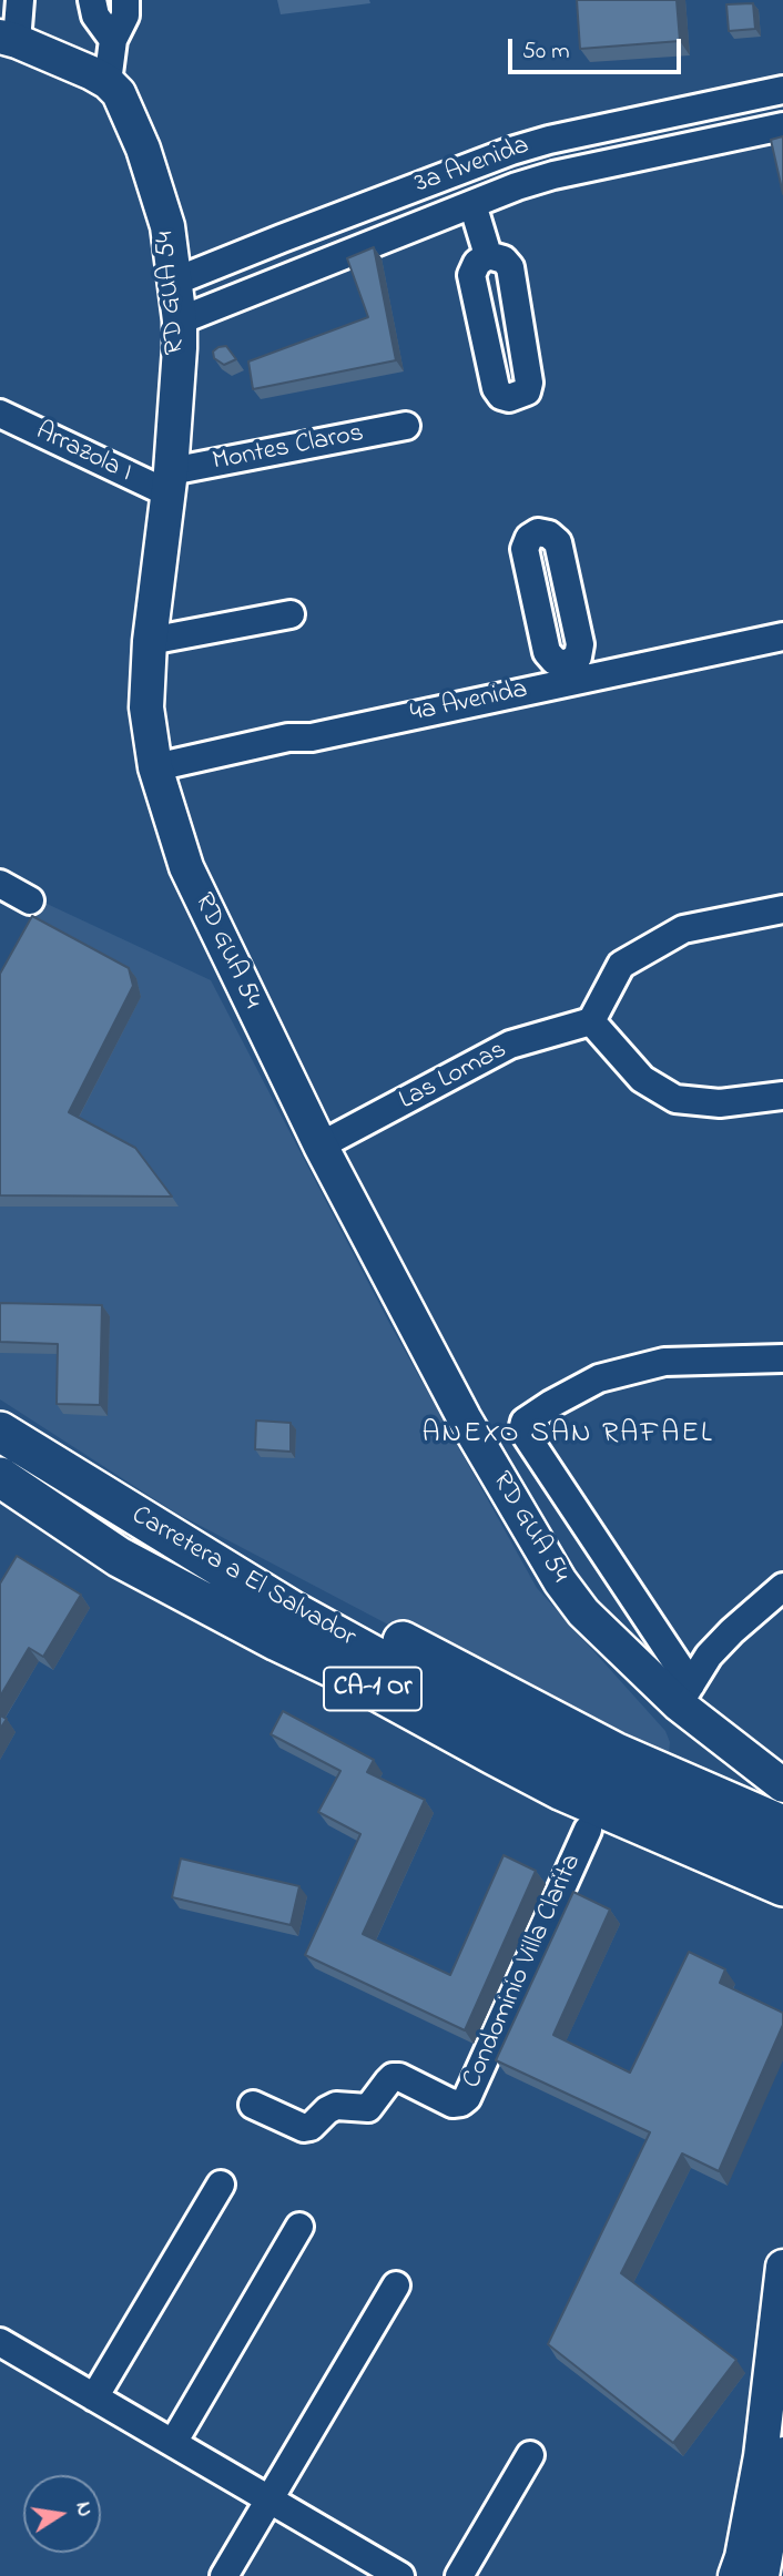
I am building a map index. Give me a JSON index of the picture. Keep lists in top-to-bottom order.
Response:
{
  "streets": {
    "highway": ["Carretera a El Salvador", "CA-1 Or"],
    "main road": ["RD GUA 54"],
    "street": [
      "3a Avenida",
      "Montes Claros",
      "Arrazola I",
      "4a Avenida",
      "Las Lomas",
      "Condominio Villa Clarita"
    ]
  },
  "crossings": [
    ["3a Avenida", "RD GUA 54"],
    ["RD GUA 54", "Montes Claros"],
    ["RD GUA 54", "Arrazola I"],
    ["RD GUA 54", "4a Avenida"],
    ["RD GUA 54", "Las Lomas"],
    ["Montes Claros", "Arrazola I"]
  ],
  "districts": ["ANEXO SAN RAFAEL"],
  "scale_bar": "50 m",
  "north": "right"
}
